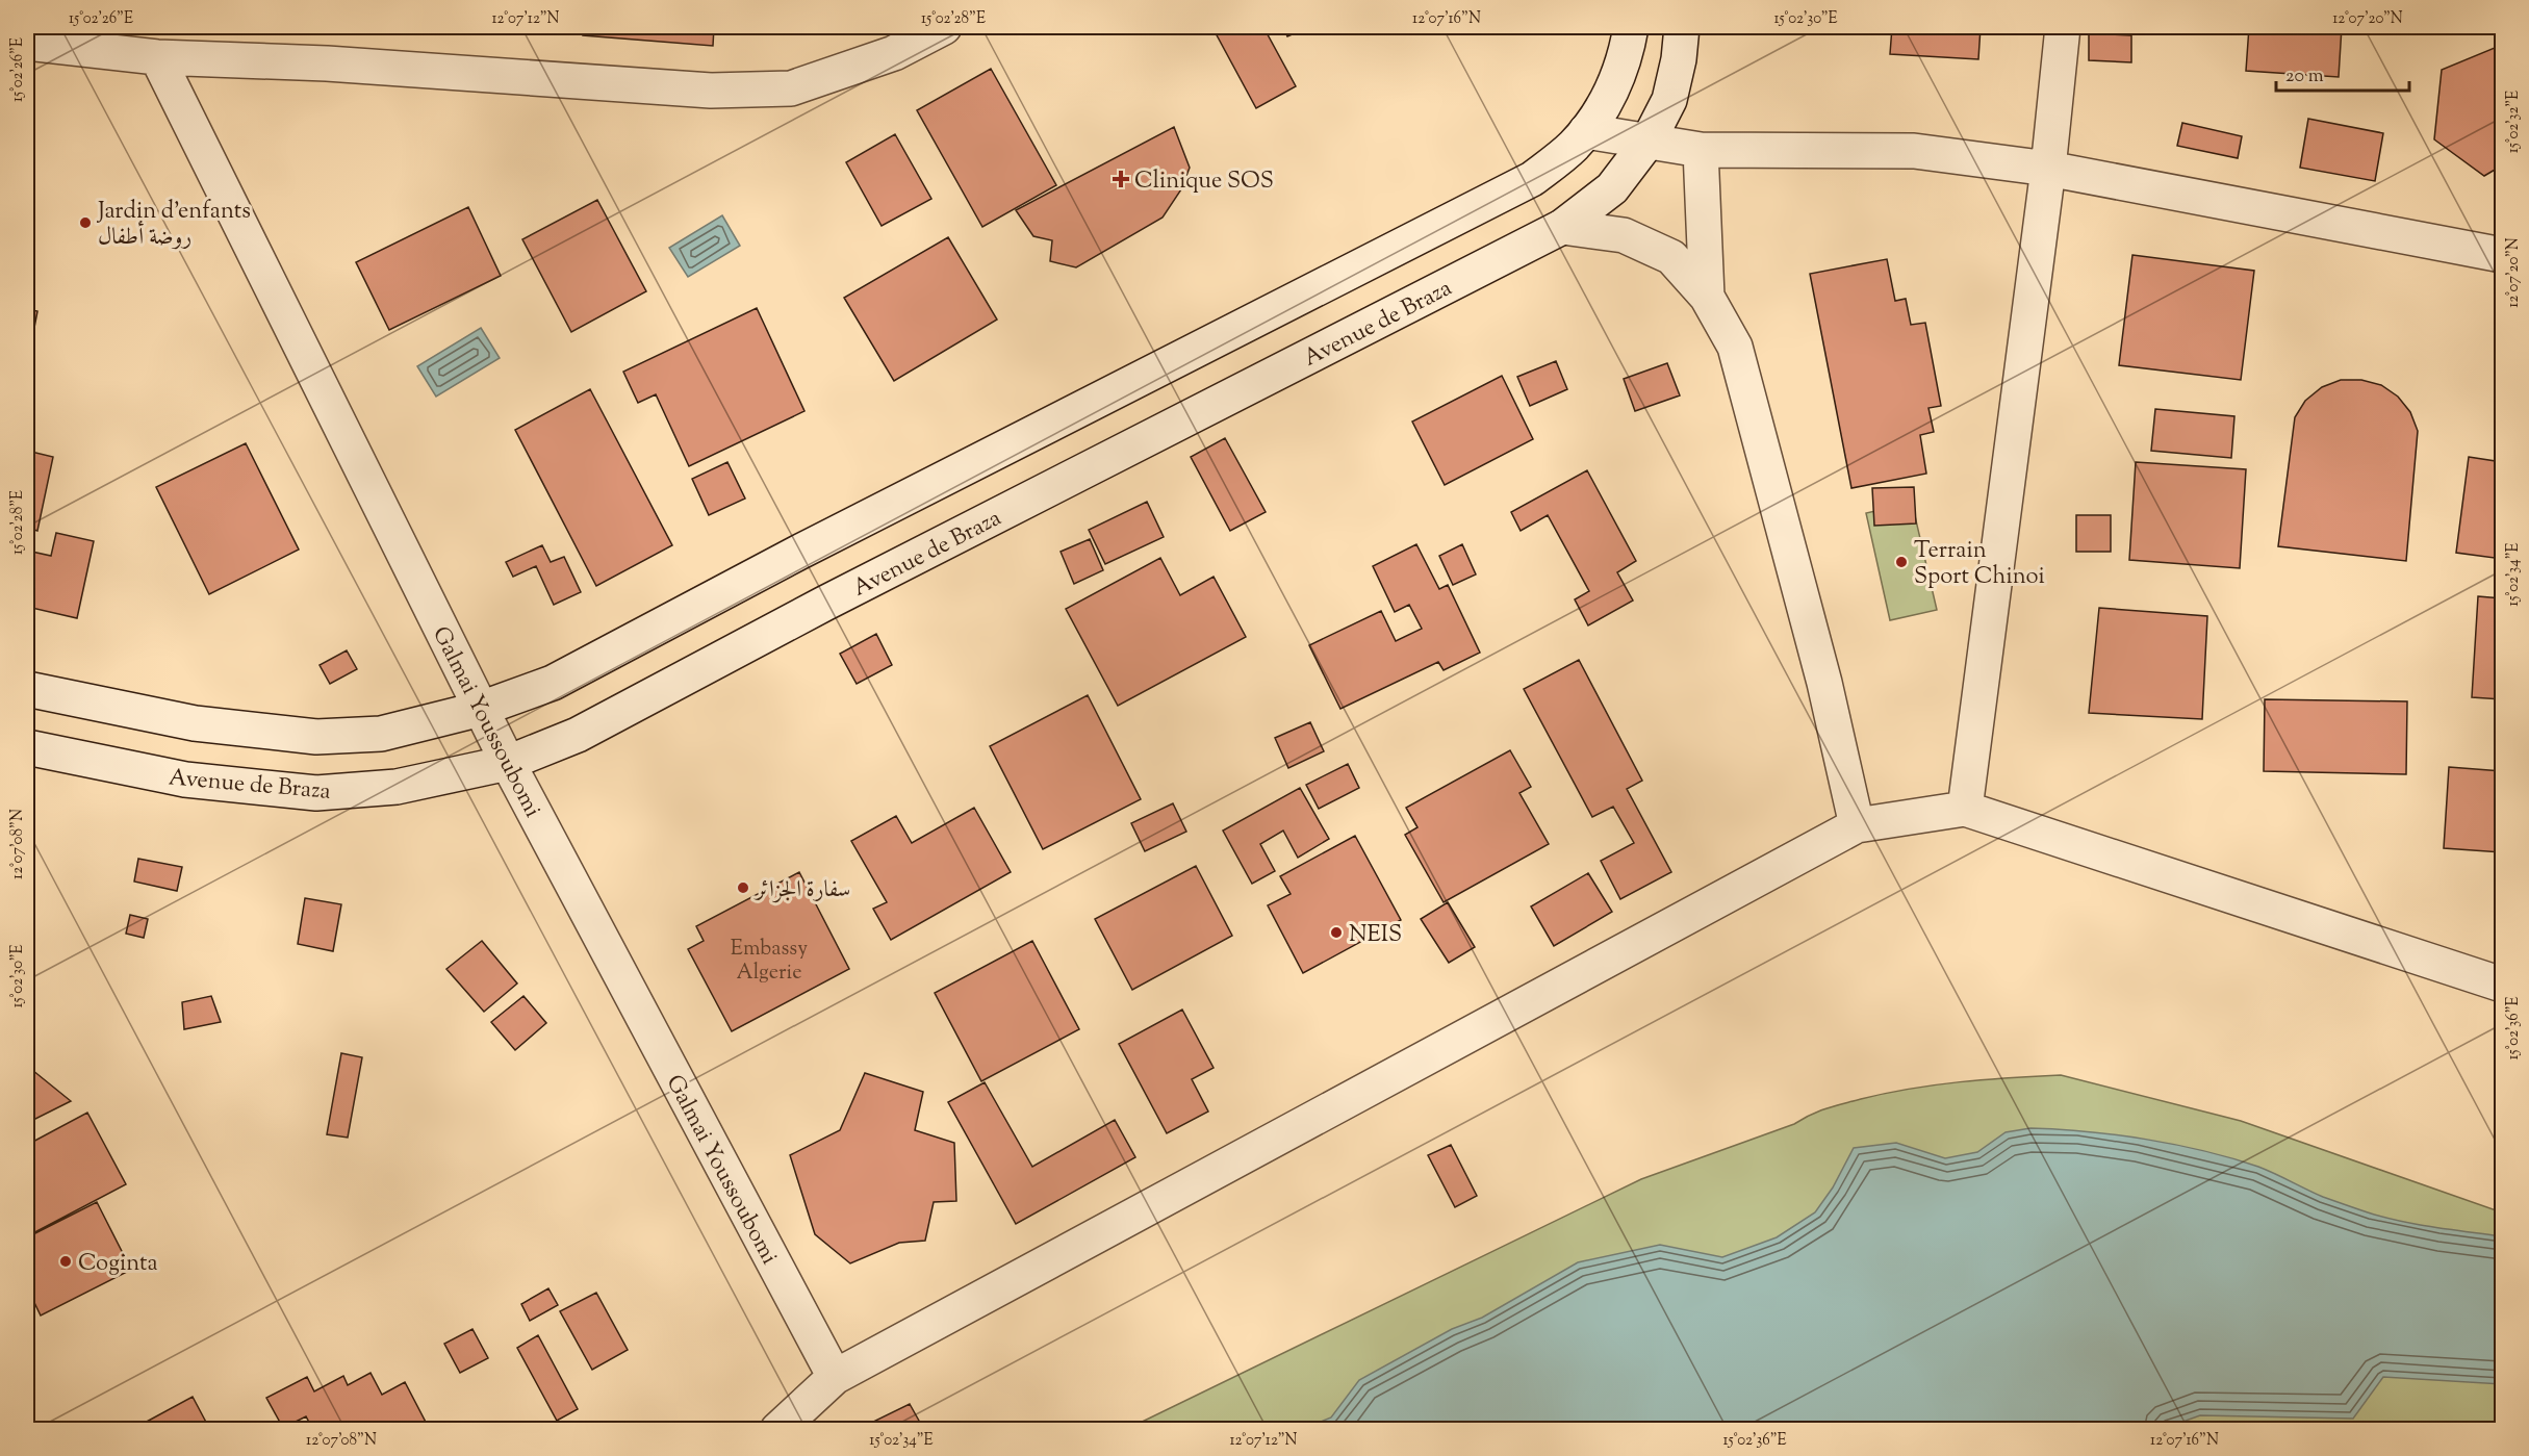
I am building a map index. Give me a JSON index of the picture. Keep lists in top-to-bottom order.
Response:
{
  "streets": {
    "street": ["Avenue de Braza", "Galmai Youssoubomi"]
  },
  "crossings": [
    ["Avenue de Braza", "Galmai Youssoubomi"]
  ],
  "places": {
    "health": ["Clinique SOS"],
    "other": [
      "Jardin d'enfants روضة أطفال",
      "Terrain Sport Chinoi",
      "سفارة الجزائر",
      "NEIS",
      "Coginta"
    ]
  },
  "house_numbers": ["Embassy Algerie"],
  "scale_bar": "20 m",
  "coordinates": [
    "15°02'26\"E",
    "12°07'12\"N",
    "15°02'28\"E",
    "12°07'16\"N",
    "15°02'30\"E",
    "12°07'20\"N",
    "15°02'32\"E",
    "15°02'34\"E",
    "12°07'08\"N",
    "15°02'36\"E"
  ]
}
